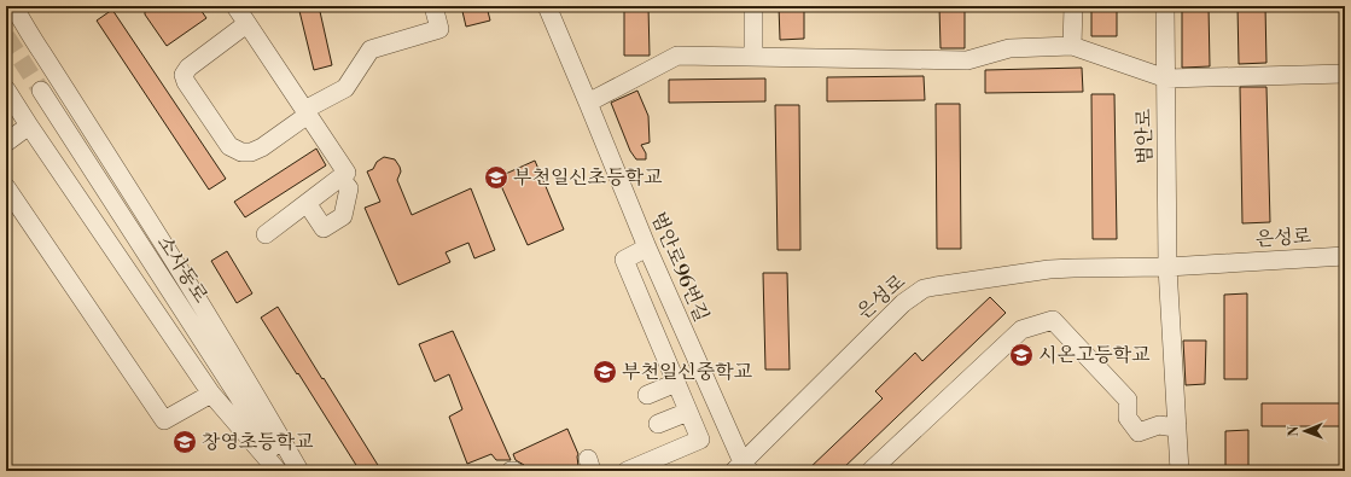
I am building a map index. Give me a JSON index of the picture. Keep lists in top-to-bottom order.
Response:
{
  "streets": {
    "street": [
      "범안로",
      "은성로",
      "범안로96번길",
      "소사동로"
    ]
  },
  "crossings": [
    ["범안로", "은성로"],
    ["은성로", "범안로96번길"]
  ],
  "places": {
    "school or university": [
      "부천일신초등학교",
      "시온고등학교",
      "부천일신중학교",
      "창영초등학교"
    ]
  },
  "north": "left"
}
